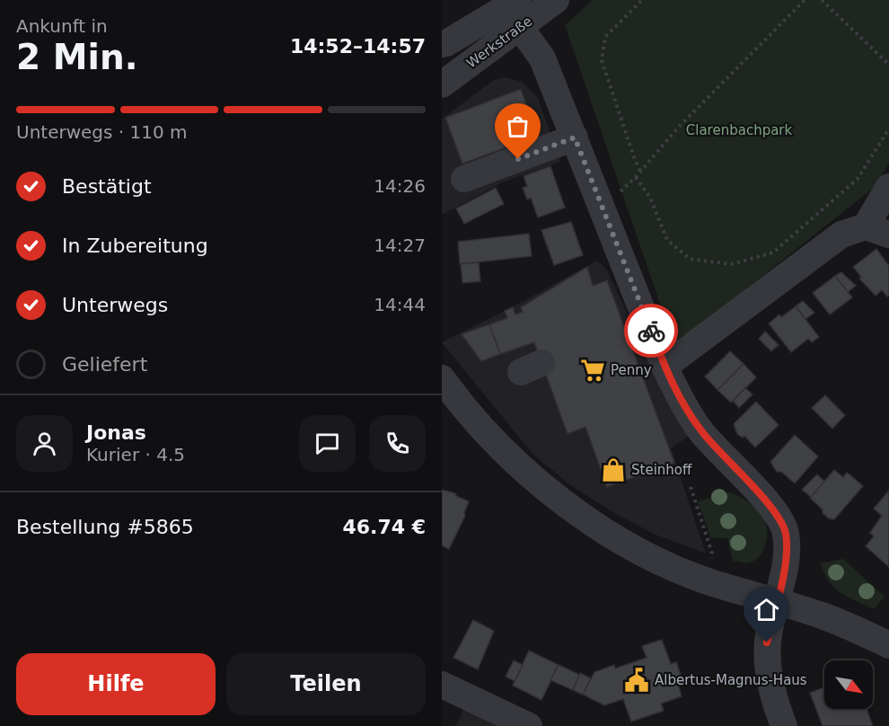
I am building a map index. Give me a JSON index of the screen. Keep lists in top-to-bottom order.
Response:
{
  "streets": {
    "street": ["Werkstraße"]
  },
  "parks": ["Clarenbachpark"],
  "places": {
    "supermarket": ["Penny"],
    "shop": ["Steinhoff"],
    "public building": ["Albertus-Magnus-Haus"]
  },
  "north": "bottom right",
  "page": {
    "heading": ["2 Min.", "Ankunft in", "14:52–14:57"],
    "panel": [
      "Jonas",
      "Kurier · 4.5",
      "Bestellung #5865",
      "46.74 €"
    ],
    "bar": "Unterwegs · 110 m",
    "list": [
      ["Bestätigt", "14:26"],
      ["In Zubereitung", "14:27"],
      ["Unterwegs", "14:44"],
      "Geliefert"
    ],
    "buttons": ["Hilfe", "Teilen"]
  }
}
